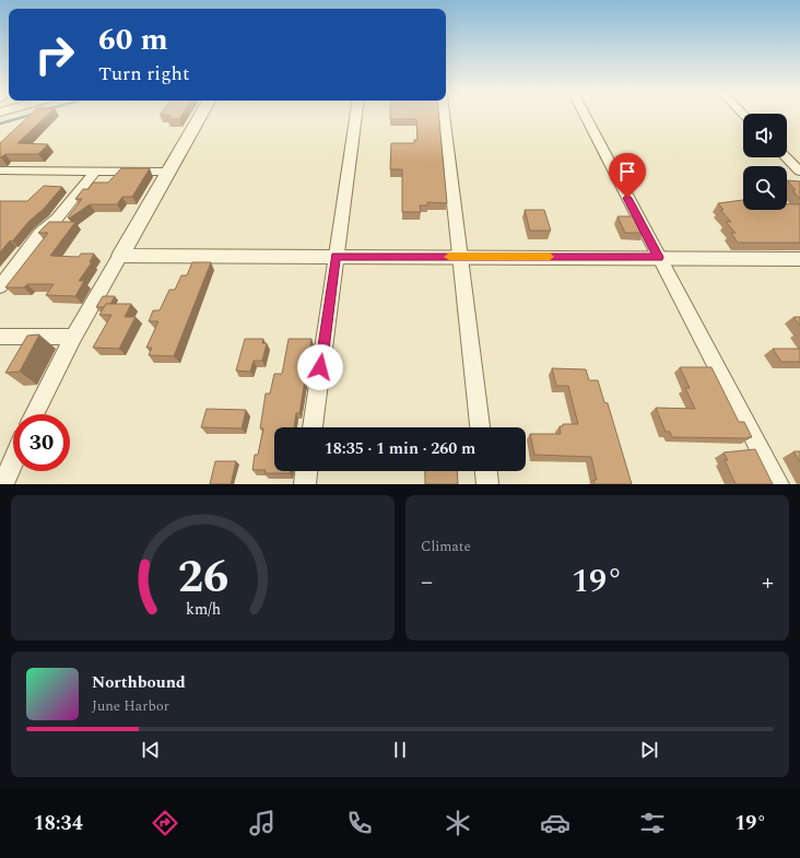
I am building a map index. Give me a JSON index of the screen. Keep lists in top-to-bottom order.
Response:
{
  "page": {
    "turn": ["60 m", "Turn right"],
    "limit": "30",
    "trip": "18:35 · 1 min · 260 m",
    "tile": "Climate",
    "heat": ["−", "19°", "+"],
    "song": ["Northbound", "June Harbor"],
    "tabs": ["18:34", "19°"],
    "gauge": ["26", "km/h"]
  }
}
